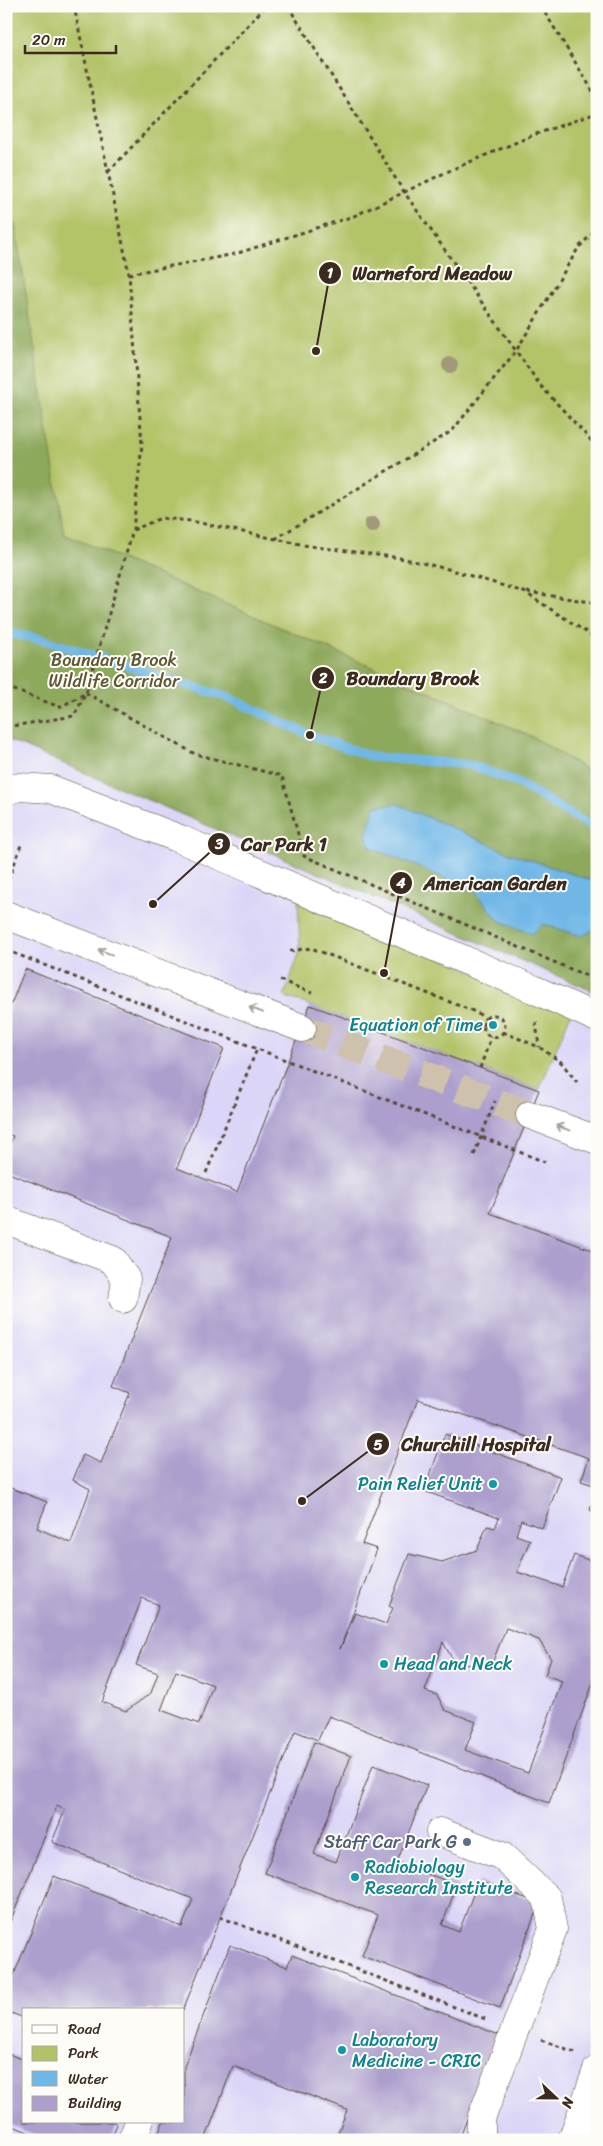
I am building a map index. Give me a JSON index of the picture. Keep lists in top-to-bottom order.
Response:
{
  "parks": ["Boundary Brook Wildlife Corridor"],
  "places": [
    "Warneford Meadow",
    "Boundary Brook",
    "Car Park 1",
    "American Garden",
    "Equation of Time",
    "Pain Relief Unit",
    "Churchill Hospital",
    "Head and Neck",
    "Staff Car Park G",
    "Radiobiology Research Institute",
    "Laboratory Medicine - CRIC"
  ],
  "legend": [
    "Road",
    "Park",
    "Water",
    "Building"
  ],
  "scale_bar": "20 m",
  "north": "right"
}
